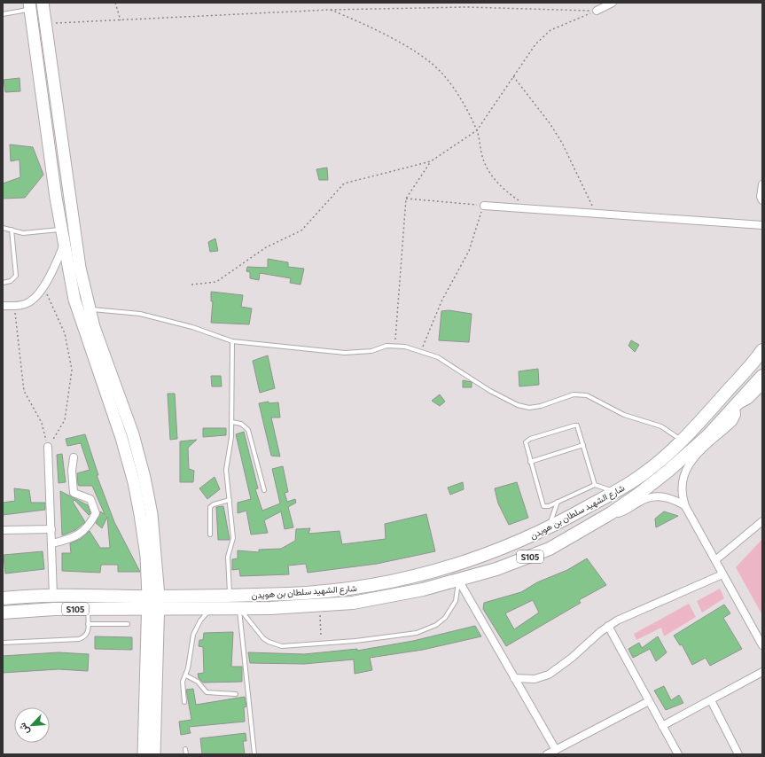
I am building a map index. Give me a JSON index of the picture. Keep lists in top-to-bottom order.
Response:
{
  "streets": {
    "highway": ["شارع الشهيد سلطان بن هويدن", "S105"]
  },
  "north": "bottom left"
}
